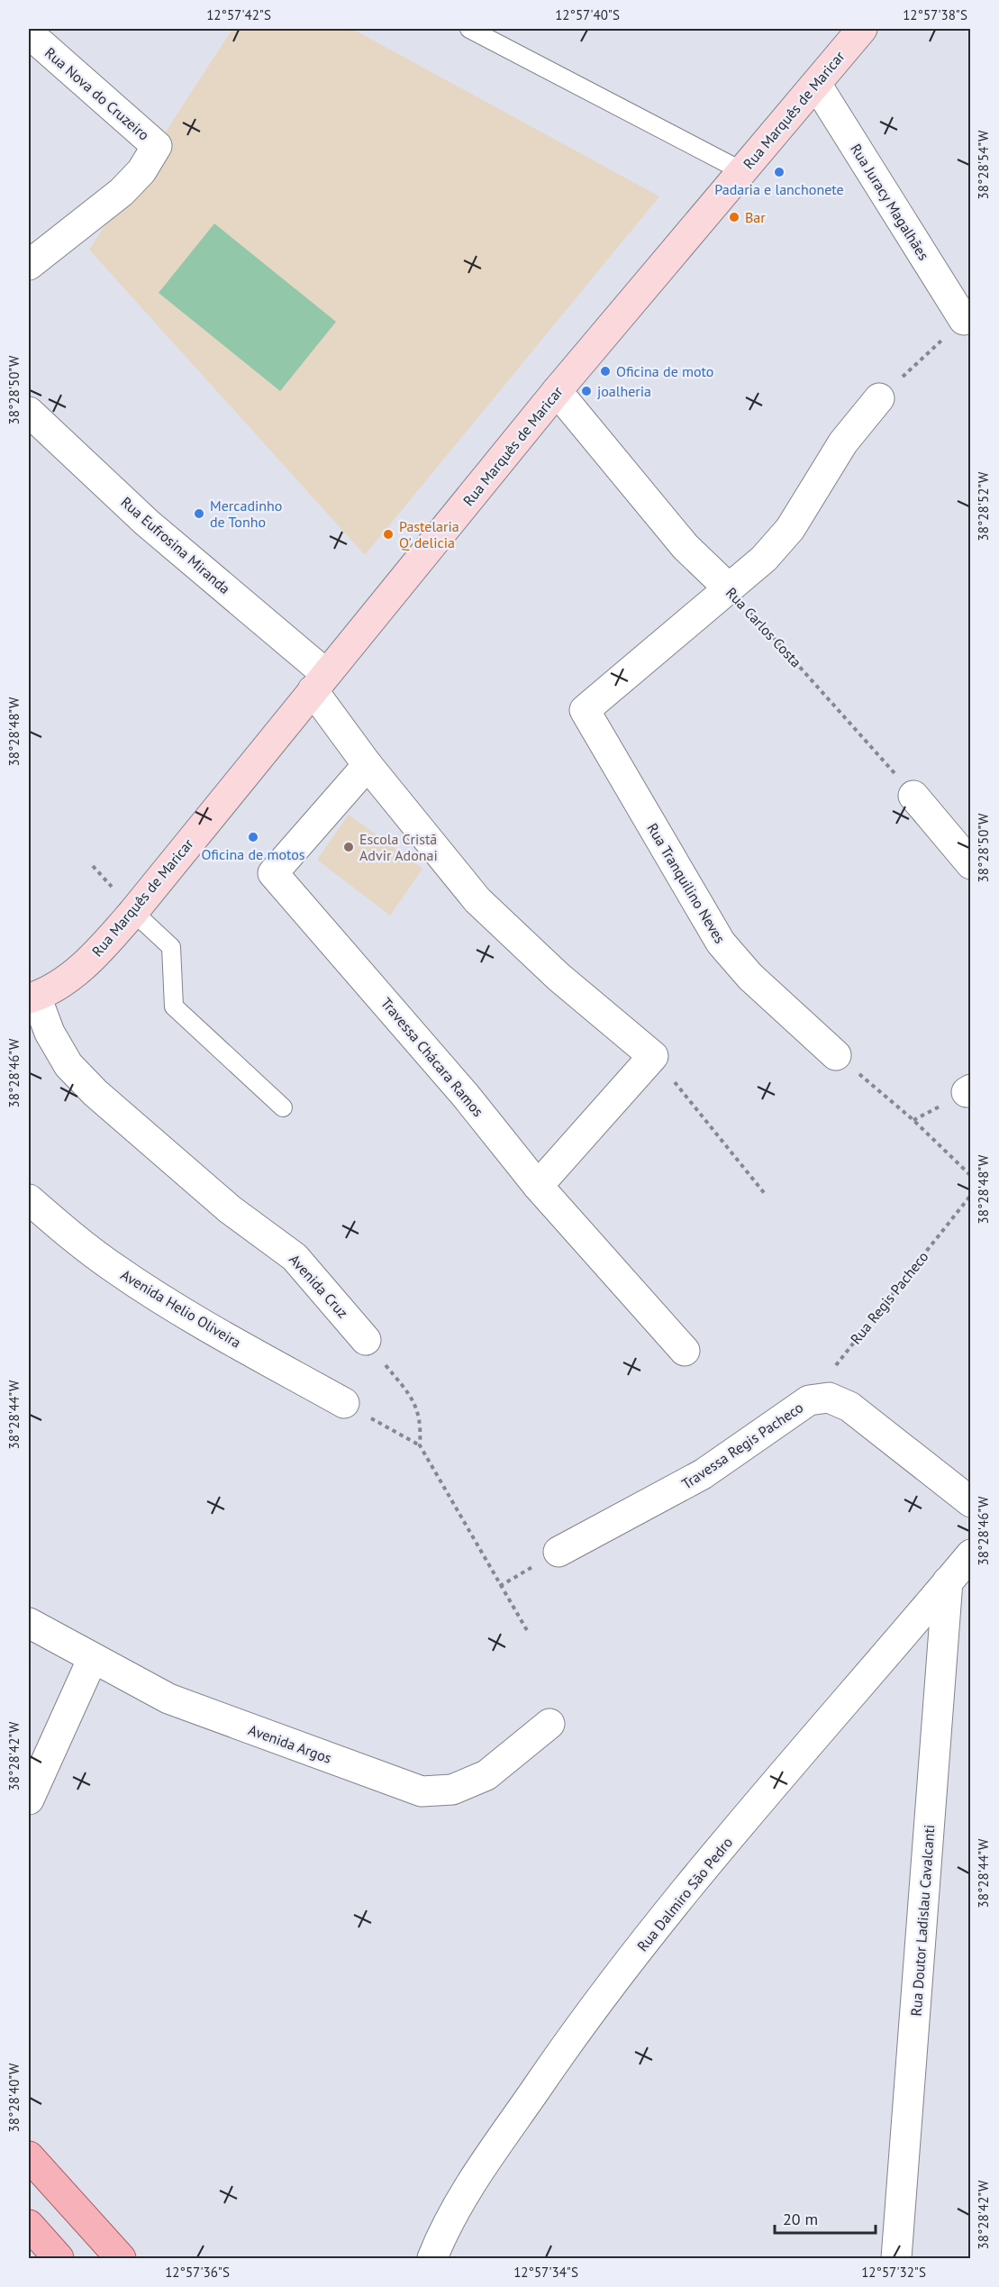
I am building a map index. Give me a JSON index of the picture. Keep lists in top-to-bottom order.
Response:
{
  "streets": {
    "main road": ["Rua Marquês de Maricar"],
    "street": [
      "Rua Nova do Cruzeiro",
      "Rua Juracy Magalhães",
      "Rua Eufrosina Miranda",
      "Rua Carlos Costa",
      "Rua Tranquilino Neves",
      "Travessa Chácara Ramos",
      "Avenida Cruz",
      "Avenida Helio Oliveira",
      "Travessa Regis Pacheco",
      "Avenida Argos",
      "Rua Dalmiro São Pedro",
      "Rua Doutor Ladislau Cavalcanti"
    ],
    "path": ["Rua Regis Pacheco"]
  },
  "crossings": [
    ["Rua Marquês de Maricar", "Rua Juracy Magalhães"],
    ["Rua Marquês de Maricar", "Rua Eufrosina Miranda"],
    ["Rua Marquês de Maricar", "Rua Carlos Costa"],
    ["Rua Marquês de Maricar", "Avenida Cruz"],
    ["Rua Carlos Costa", "Rua Tranquilino Neves"],
    ["Rua Regis Pacheco", "Travessa Regis Pacheco"],
    ["Rua Dalmiro São Pedro", "Rua Doutor Ladislau Cavalcanti"]
  ],
  "places": [
    "Padaria e lanchonete",
    "Bar",
    "Oficina de moto",
    "joalheria",
    "Mercadinho de Tonho",
    "Pastelaria Q' delicia",
    "Oficina de motos",
    "Escola Cristã Advir Adonai"
  ],
  "scale_bar": "20 m",
  "coordinates": [
    "12°57'42\"S",
    "12°57'40\"S",
    "12°57'38\"S",
    "38°28'54\"W",
    "38°28'50\"W",
    "38°28'52\"W",
    "38°28'48\"W",
    "38°28'46\"W",
    "38°28'44\"W",
    "38°28'42\"W",
    "38°28'40\"W",
    "12°57'36\"S",
    "12°57'34\"S",
    "12°57'32\"S"
  ]
}
